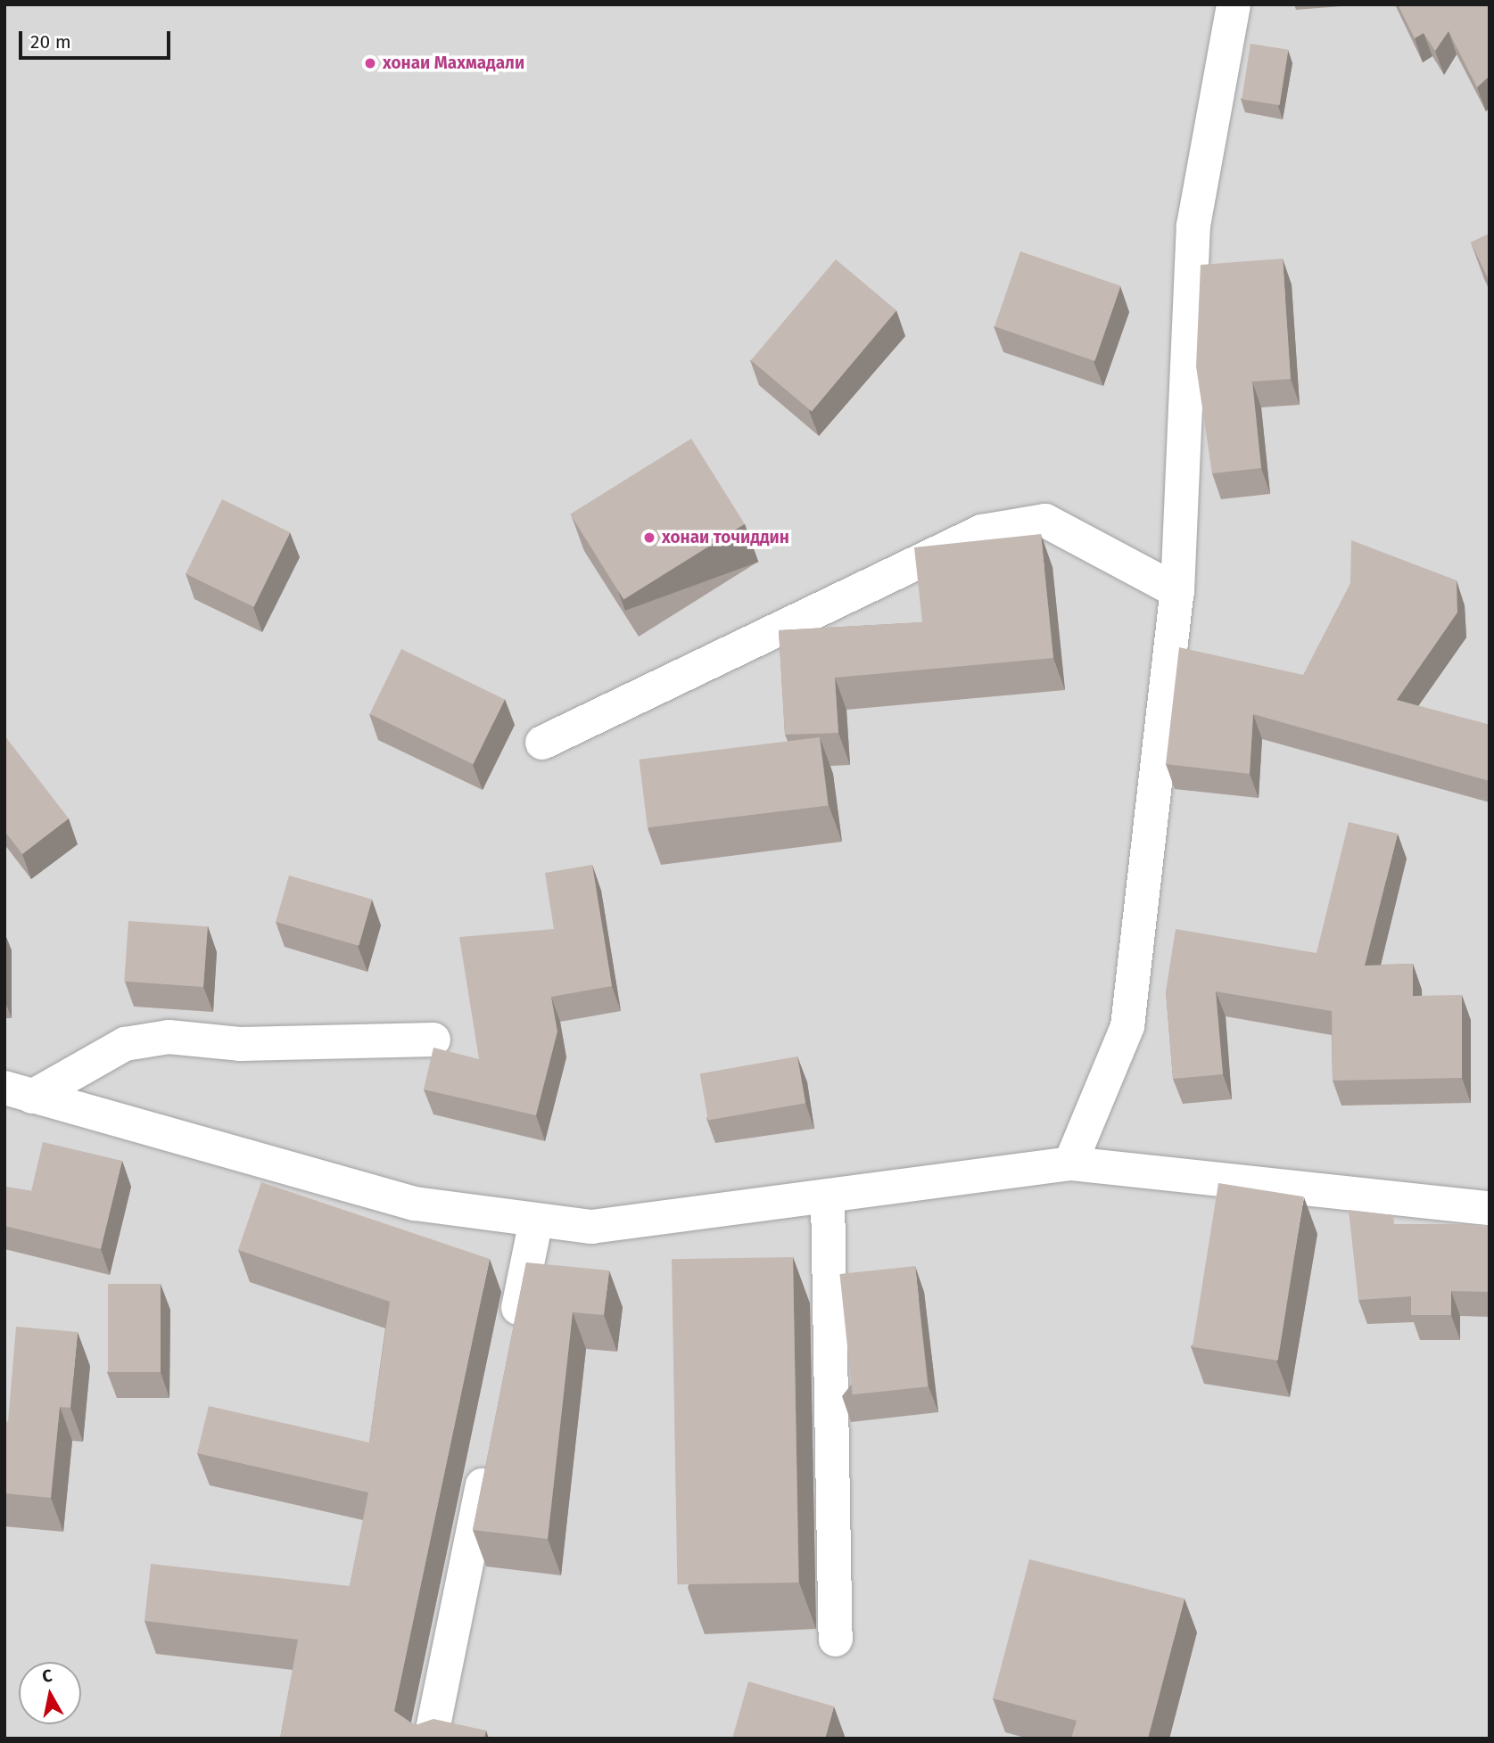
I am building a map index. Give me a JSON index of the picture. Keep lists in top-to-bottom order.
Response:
{
  "places": ["хонаи Махмадали", "хонаи точиддин"],
  "scale_bar": "20 m",
  "north": "top"
}
